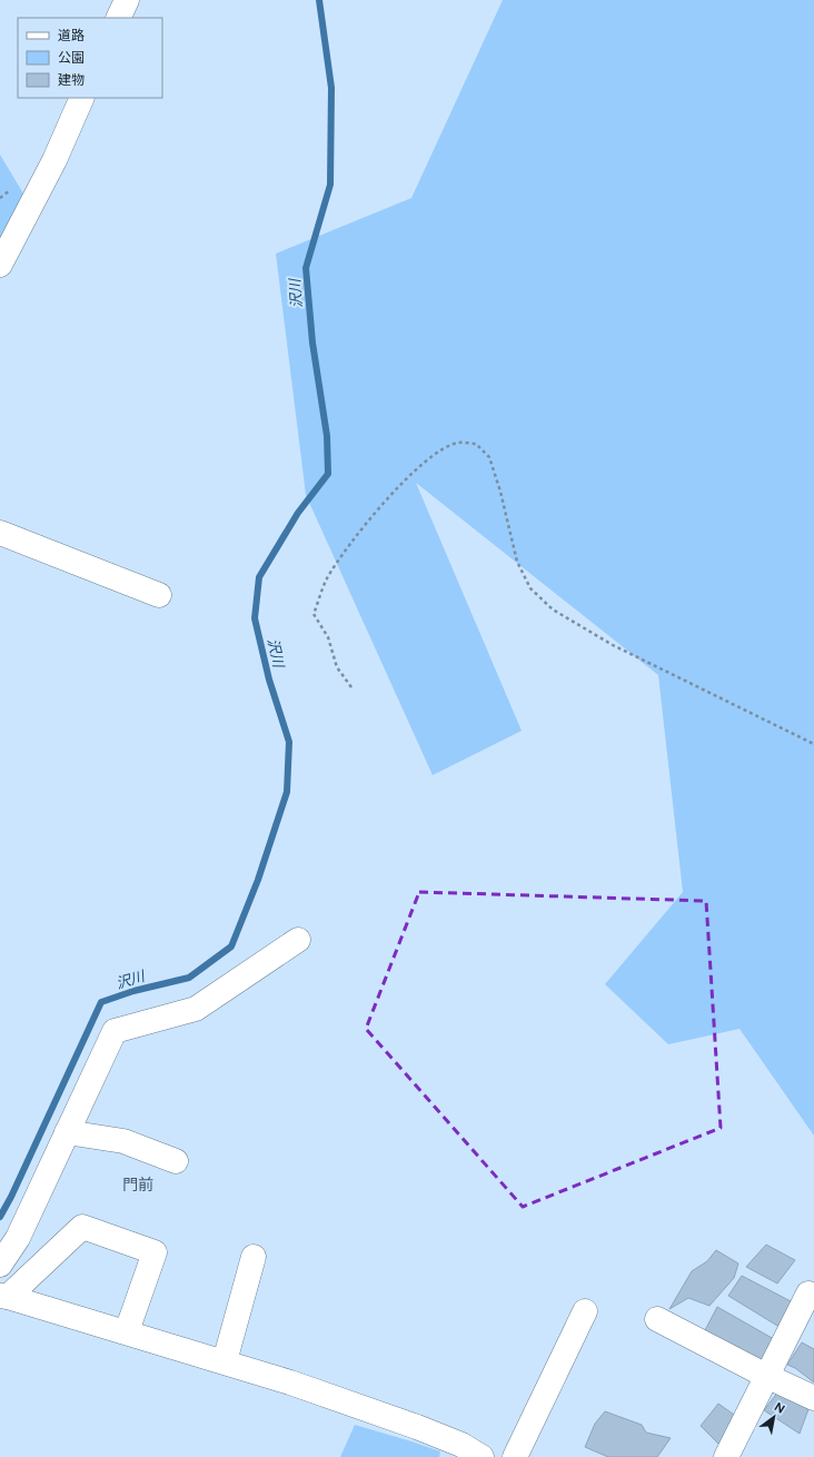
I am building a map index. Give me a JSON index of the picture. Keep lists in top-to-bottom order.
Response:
{
  "districts": ["門前"],
  "water": ["沢川"],
  "legend": ["道路", "公園", "建物"],
  "north": "top right"
}
